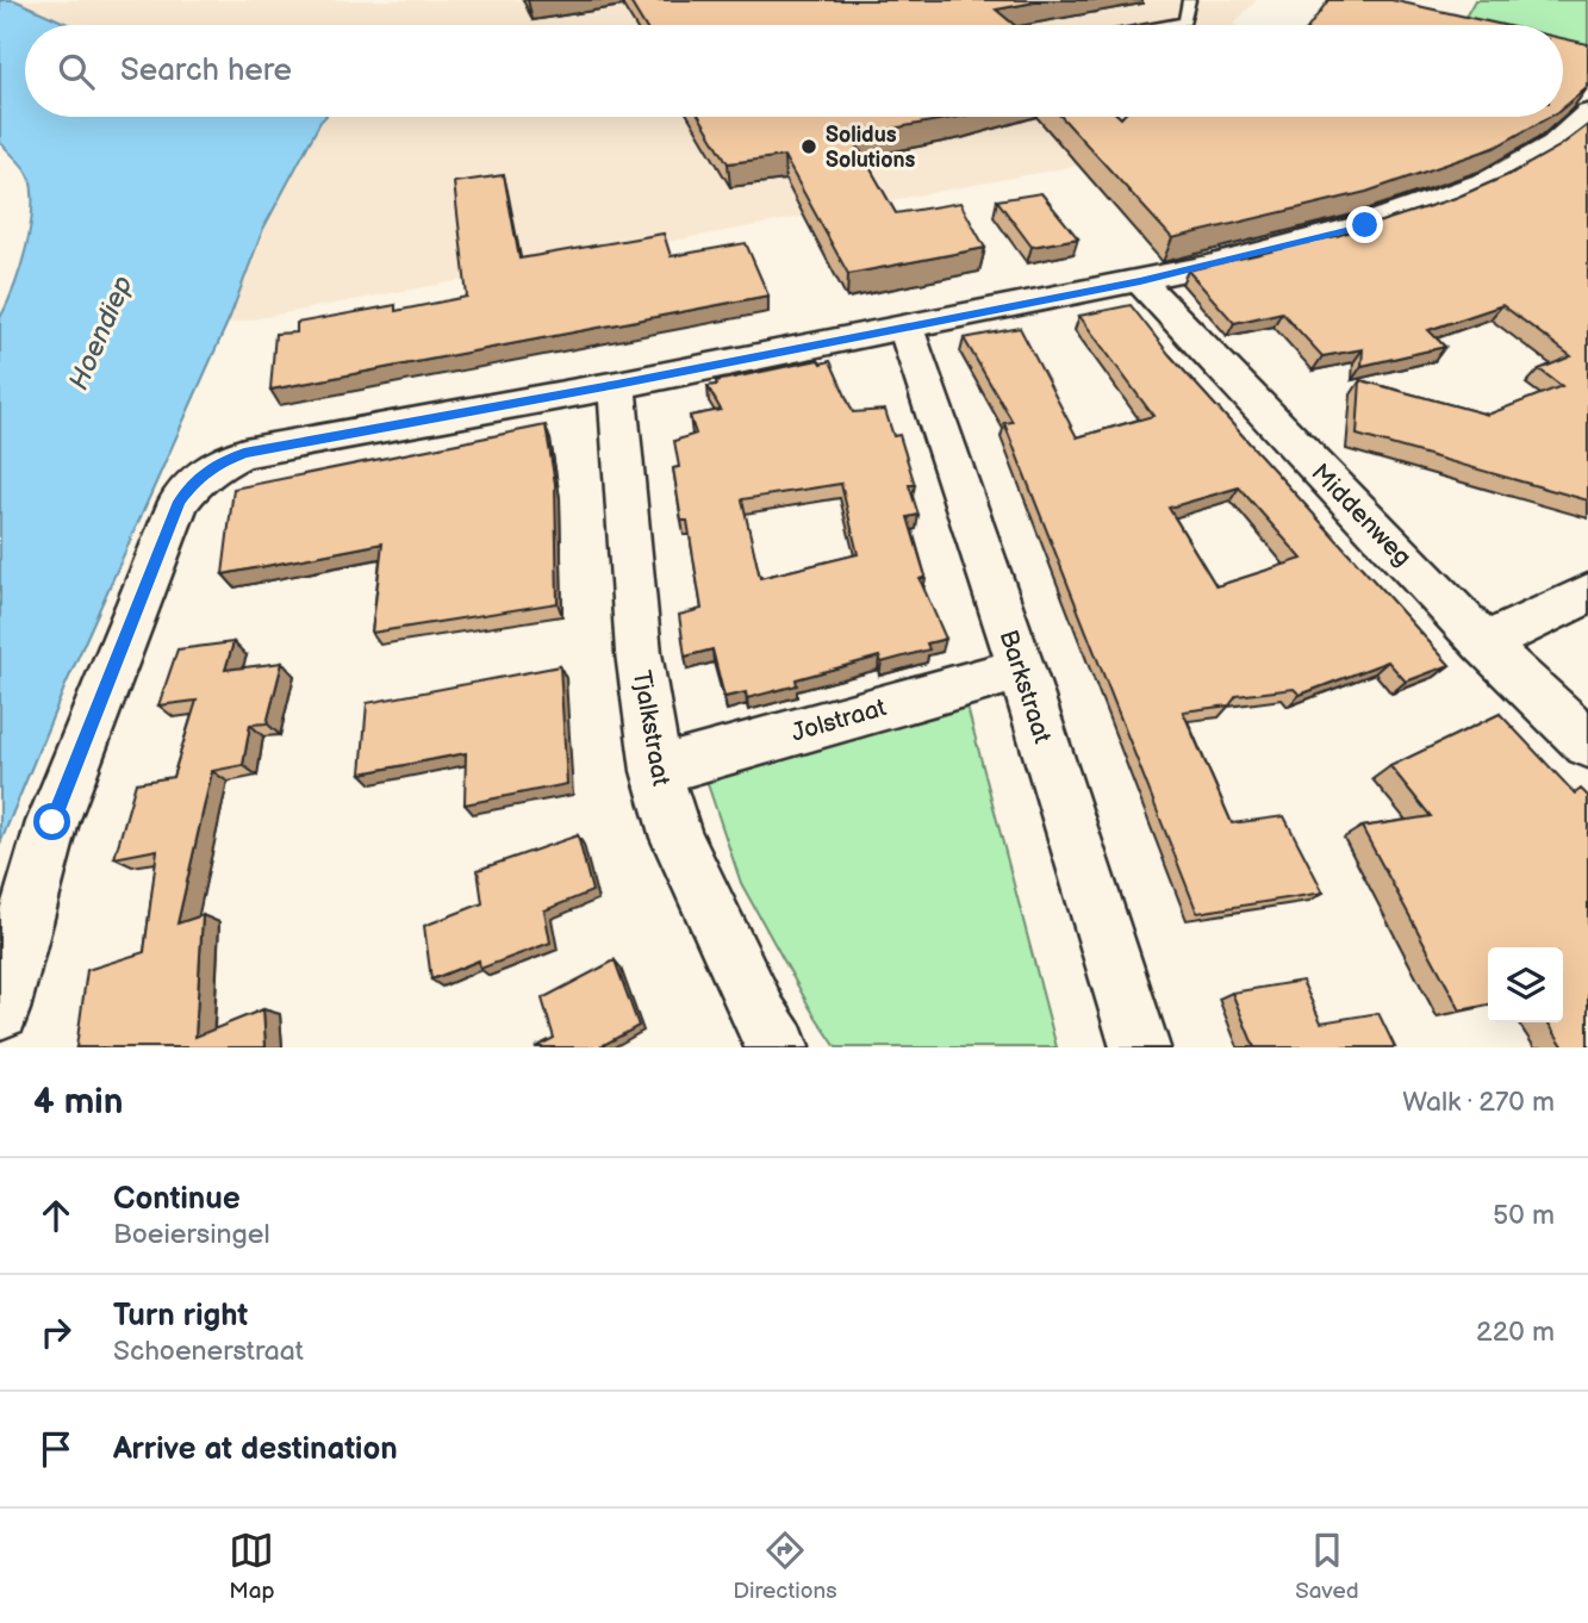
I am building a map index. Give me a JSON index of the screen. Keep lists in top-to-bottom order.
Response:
{
  "streets": {
    "street": [
      "Middenweg",
      "Barkstraat",
      "Jolstraat",
      "Tjalkstraat"
    ]
  },
  "crossings": [
    ["Barkstraat", "Jolstraat"],
    ["Jolstraat", "Tjalkstraat"]
  ],
  "water": ["Hoendiep"],
  "places": ["Solidus Solutions"],
  "page": {
    "search": "Search here",
    "heading": ["4 min", "Walk · 270 m"],
    "list": [
      ["Continue", "Boeiersingel", "50 m"],
      ["Turn right", "Schoenerstraat", "220 m"],
      "Arrive at destination"
    ],
    "nav": ["Map", "Directions", "Saved"]
  }
}
